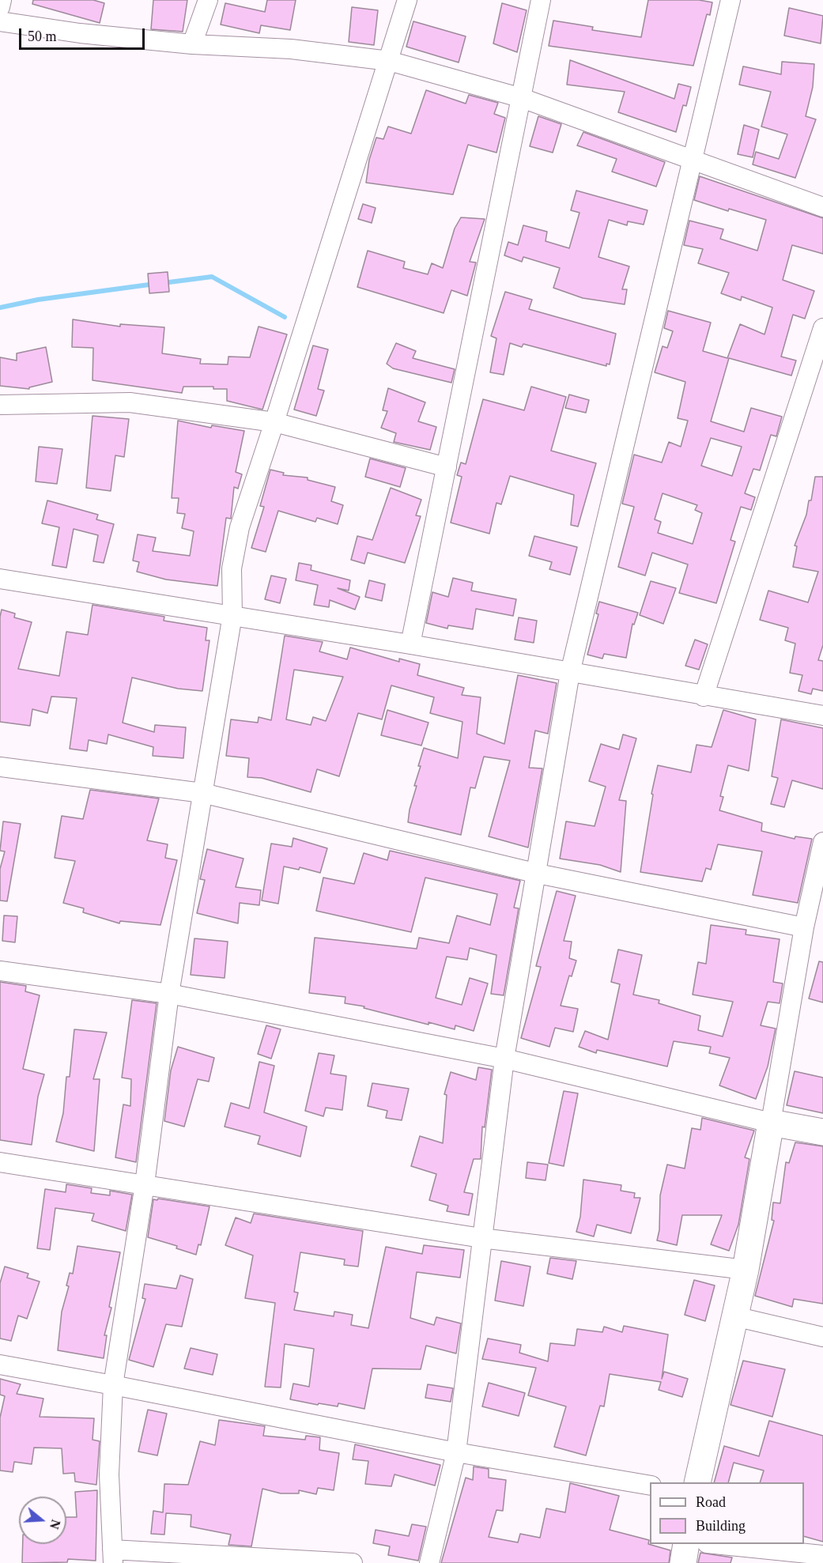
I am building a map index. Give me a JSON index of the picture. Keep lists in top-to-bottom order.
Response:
{
  "legend": ["Road", "Building"],
  "scale_bar": "50 m",
  "north": "right"
}
